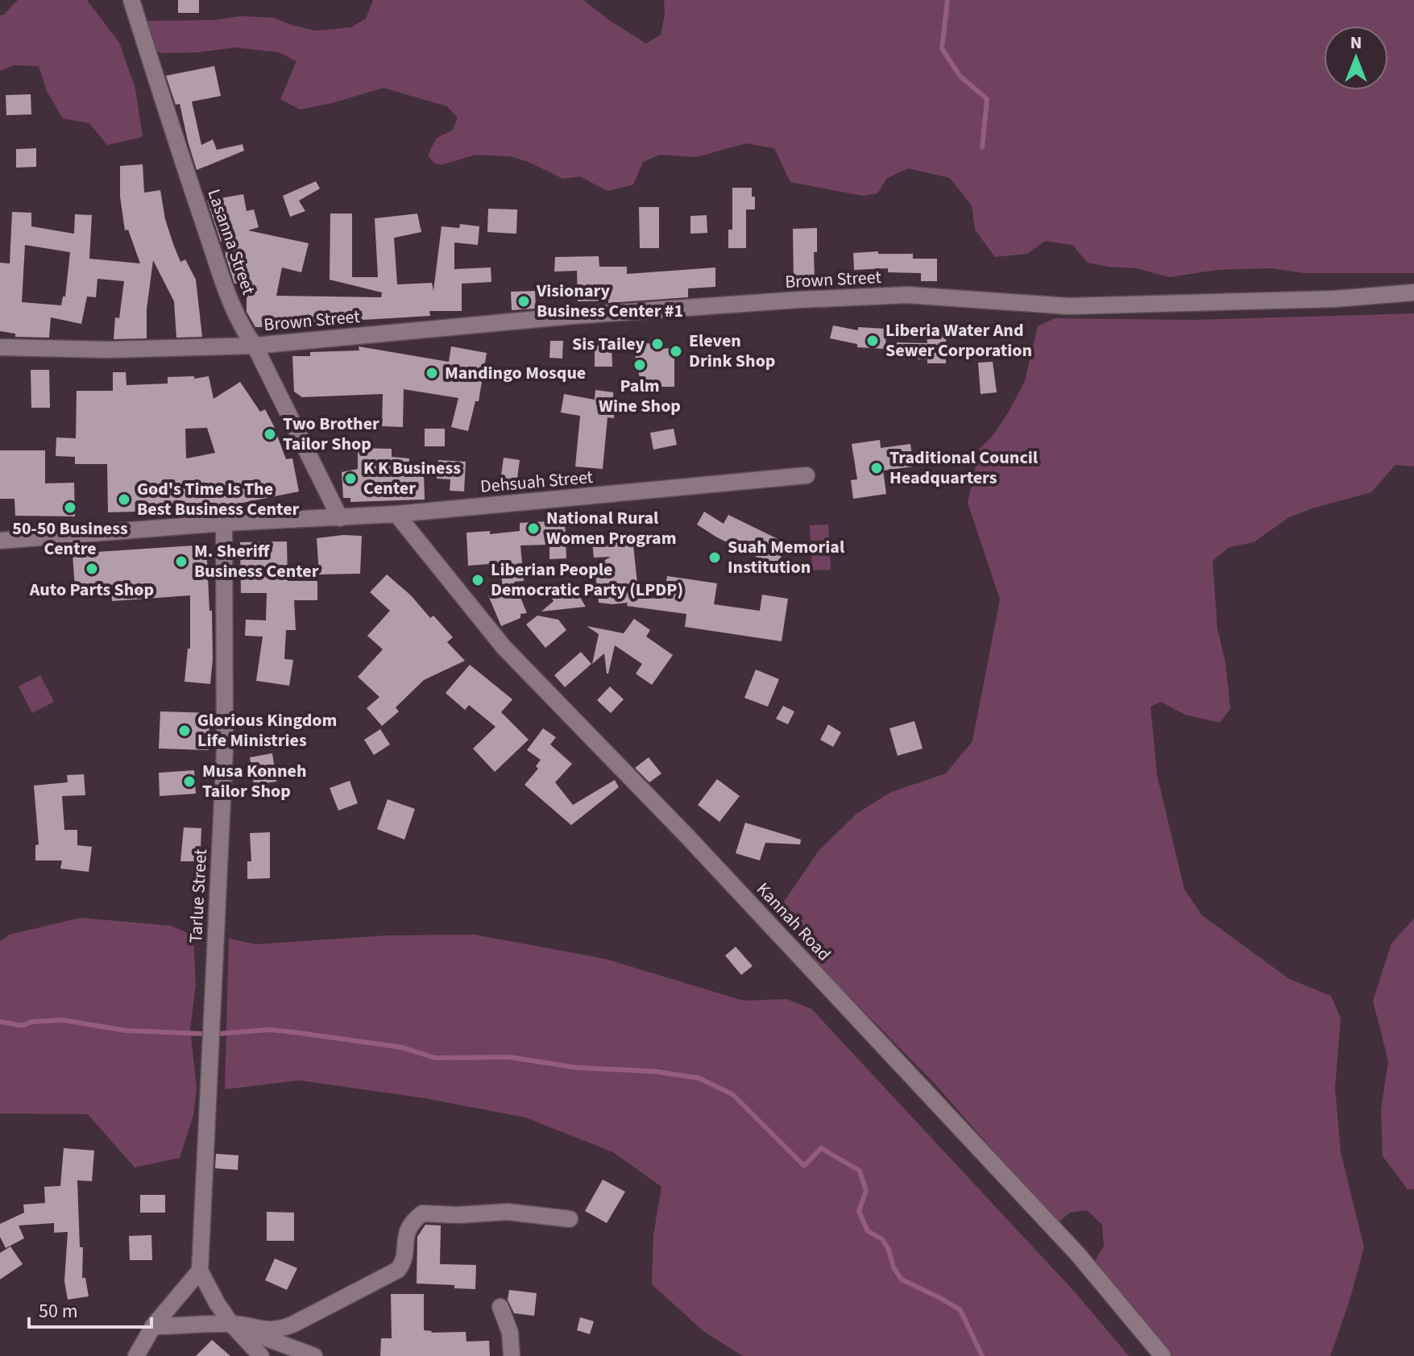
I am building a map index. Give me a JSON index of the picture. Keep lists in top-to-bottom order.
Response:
{
  "streets": {
    "street": [
      "Lasanna Street",
      "Brown Street",
      "Dehsuah Street",
      "Tarlue Street",
      "Kannah Road"
    ]
  },
  "crossings": [
    ["Lasanna Street", "Brown Street"],
    ["Lasanna Street", "Dehsuah Street"],
    ["Dehsuah Street", "Tarlue Street"],
    ["Dehsuah Street", "Kannah Road"]
  ],
  "places": [
    "Visionary Business Center #1",
    "Liberia Water And Sewer Corporation",
    "Sis Tailey",
    "Eleven Drink Shop",
    "Palm Wine Shop",
    "Mandingo Mosque",
    "Two Brother Tailor Shop",
    "Traditional Council Headquarters",
    "K K Business Center",
    "God's Time Is The Best Business Center",
    "50-50 Business Centre",
    "National Rural Women Program",
    "Suah Memorial Institution",
    "M. Sheriff Business Center",
    "Auto Parts Shop",
    "Liberian People Democratic Party (LPDP)",
    "Glorious Kingdom Life Ministries",
    "Musa Konneh Tailor Shop"
  ],
  "scale_bar": "50 m",
  "north": "top"
}
